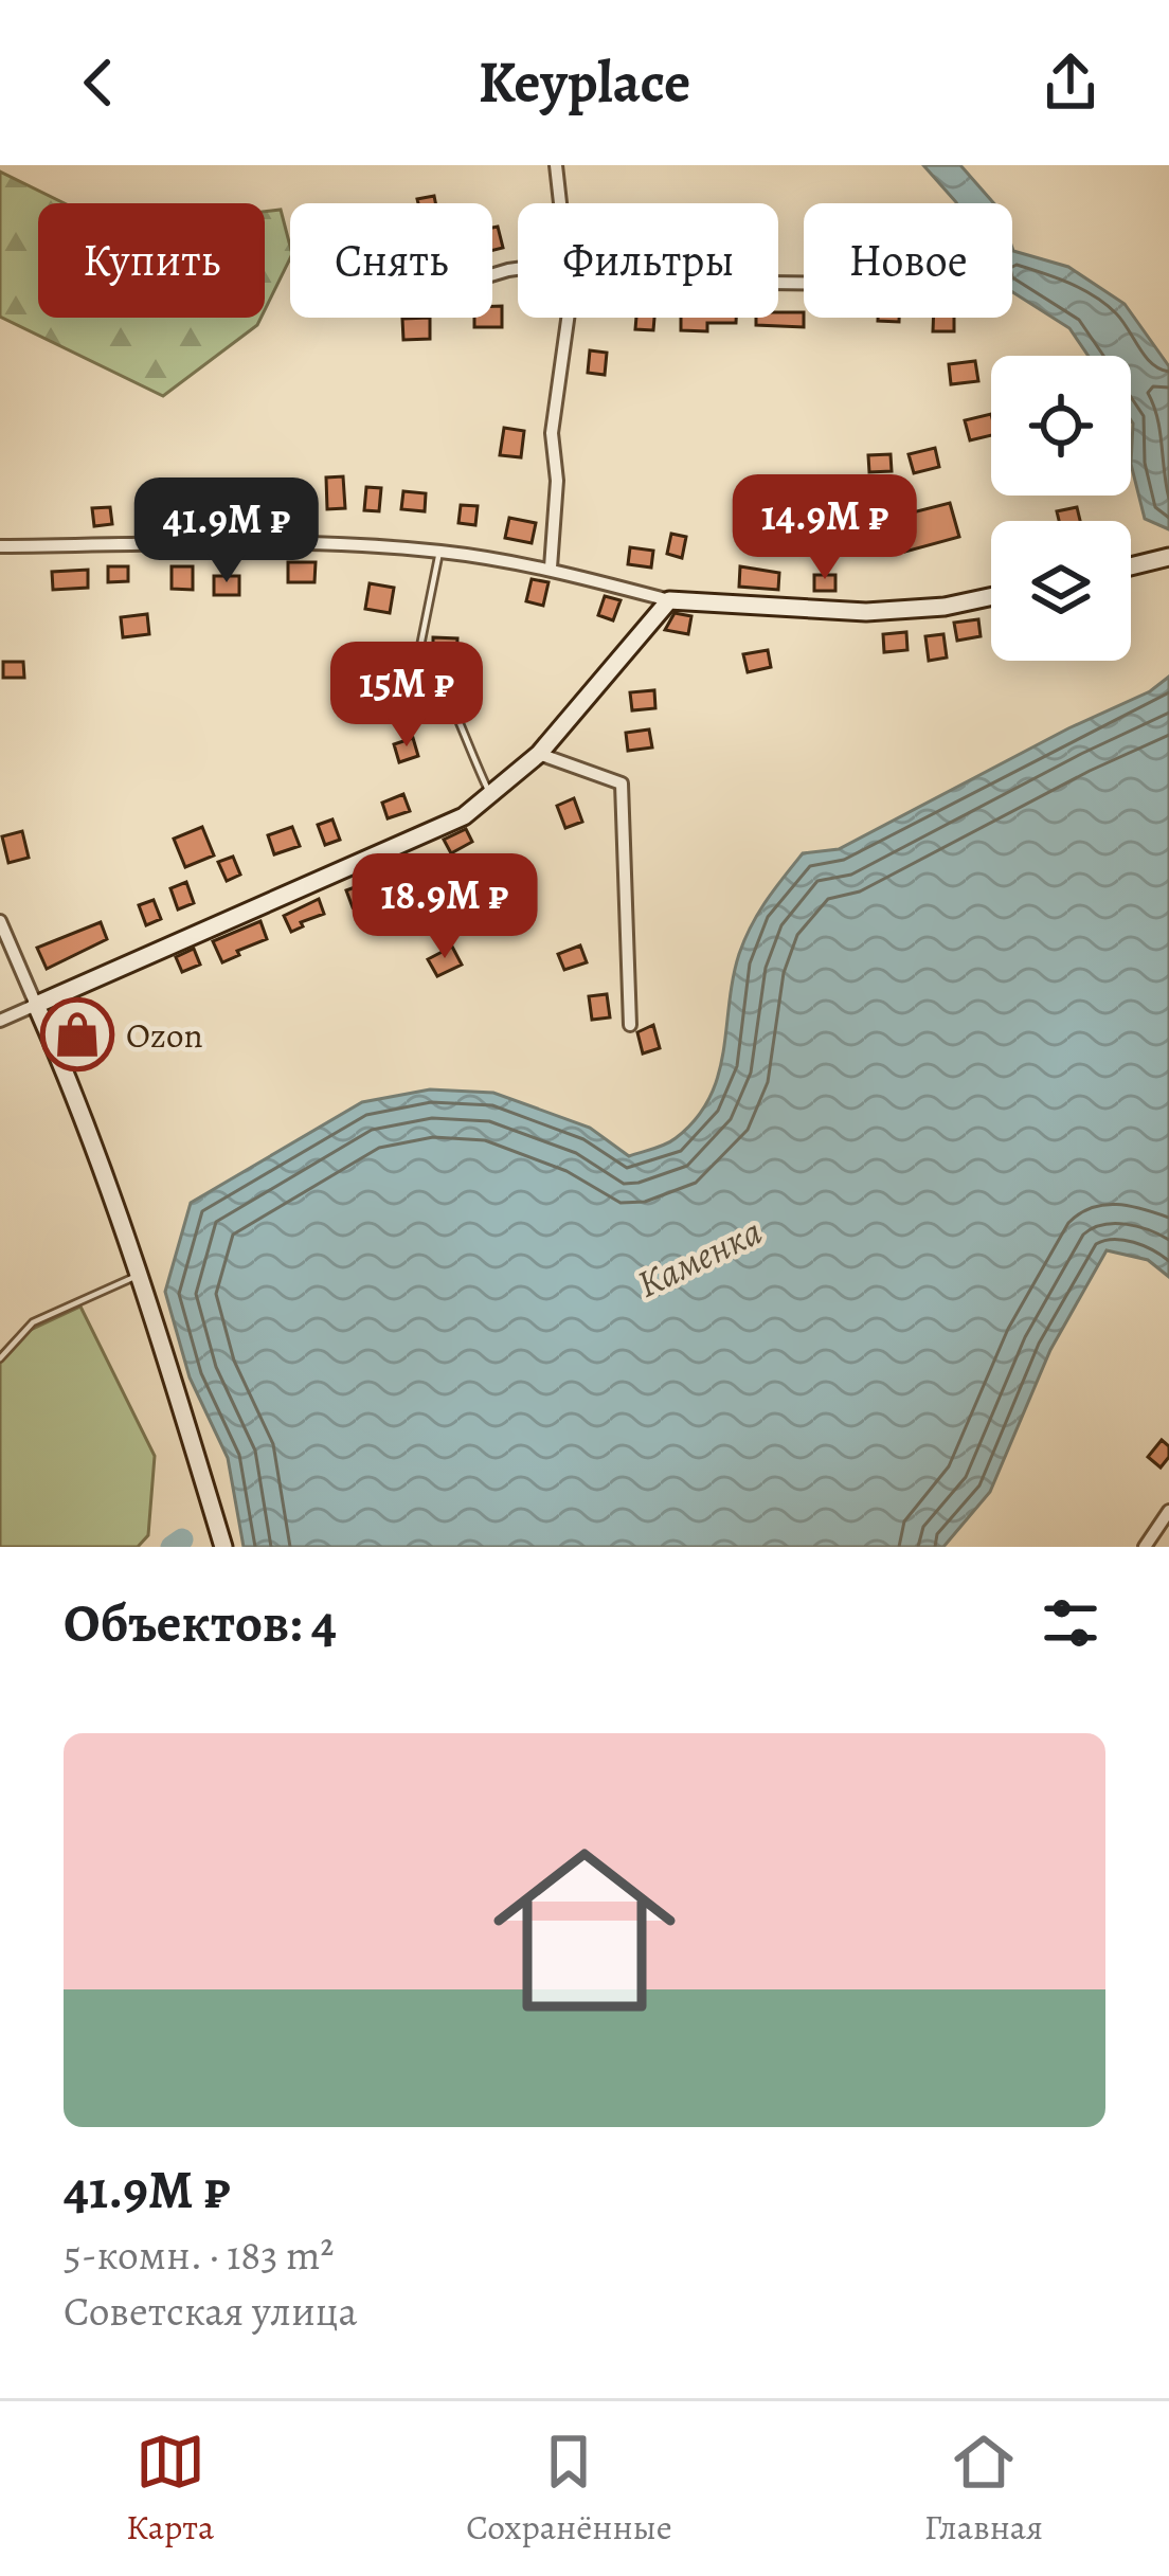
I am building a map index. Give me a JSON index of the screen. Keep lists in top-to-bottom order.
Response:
{
  "water": ["Каменка"],
  "places": {
    "shop": ["Ozon"]
  },
  "page": {
    "header": "Keyplace",
    "chip": [
      "Купить",
      "Снять",
      "Фильтры",
      "Новое"
    ],
    "price": [
      "14.9M ₽",
      "41.9M ₽",
      "15M ₽",
      "18.9M ₽"
    ],
    "heading": "Объектов: 4",
    "list": [
      {
        "name": "41.9M ₽",
        "note": "5-комн. · 183 m² · Советская улица"
      }
    ],
    "tabs": ["Карта", "Сохранённые", "Главная"]
  }
}
